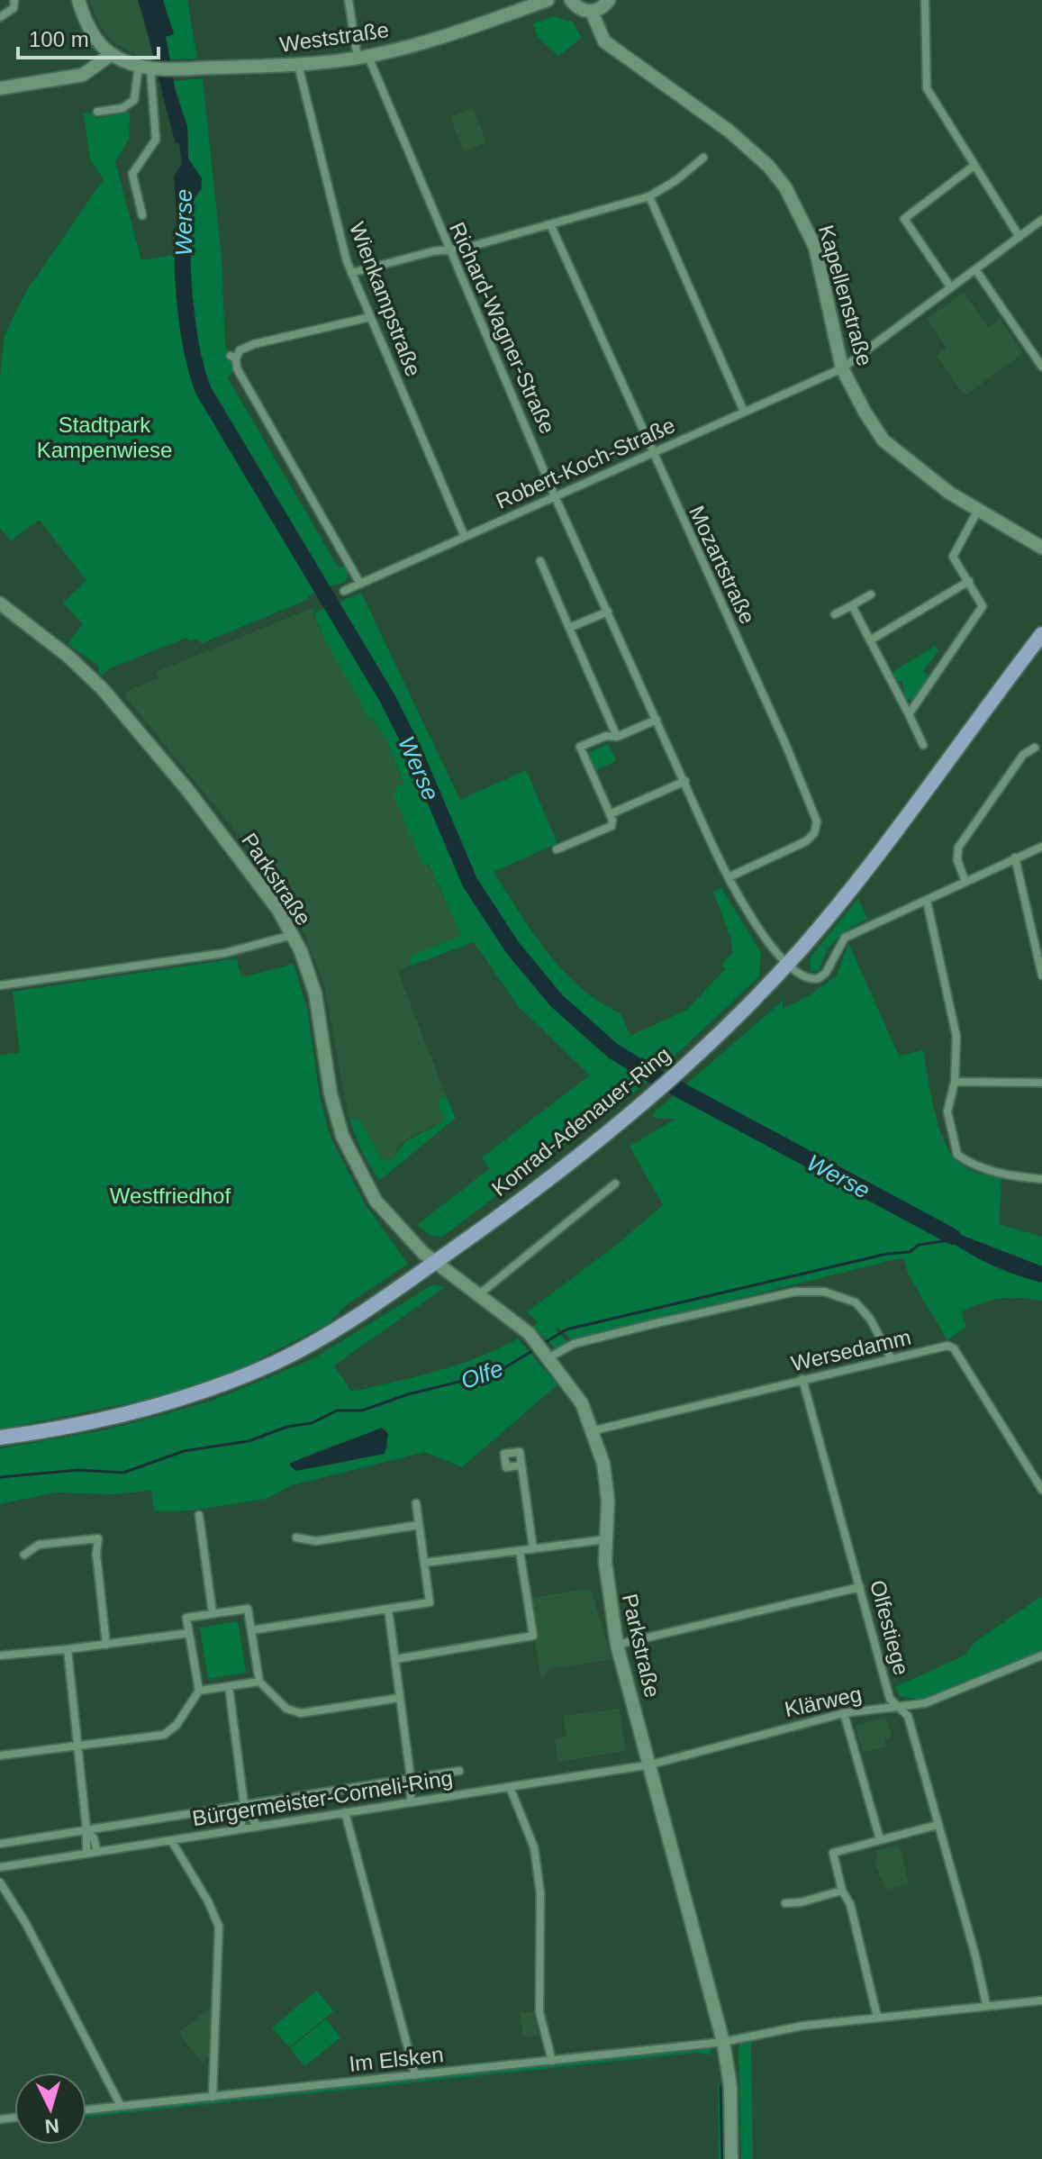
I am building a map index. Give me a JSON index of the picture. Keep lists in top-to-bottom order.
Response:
{
  "streets": {
    "main road": ["Konrad-Adenauer-Ring"],
    "street": [
      "Weststraße",
      "Kapellenstraße",
      "Wienkampstraße",
      "Richard-Wagner-Straße",
      "Robert-Koch-Straße",
      "Mozartstraße",
      "Parkstraße",
      "Wersedamm",
      "Olfestiege",
      "Klärweg",
      "Bürgermeister-Corneli-Ring",
      "Im Elsken"
    ]
  },
  "crossings": [
    ["Weststraße", "Wienkampstraße"],
    ["Weststraße", "Richard-Wagner-Straße"],
    ["Kapellenstraße", "Robert-Koch-Straße"],
    ["Wienkampstraße", "Robert-Koch-Straße"],
    ["Richard-Wagner-Straße", "Robert-Koch-Straße"],
    ["Richard-Wagner-Straße", "Mozartstraße"],
    ["Richard-Wagner-Straße", "Konrad-Adenauer-Ring"],
    ["Robert-Koch-Straße", "Mozartstraße"],
    ["Parkstraße", "Konrad-Adenauer-Ring"],
    ["Parkstraße", "Wersedamm"],
    ["Parkstraße", "Klärweg"],
    ["Parkstraße", "Bürgermeister-Corneli-Ring"],
    ["Parkstraße", "Im Elsken"],
    ["Wersedamm", "Olfestiege"],
    ["Olfestiege", "Klärweg"],
    ["Olfestiege", "Im Elsken"],
    ["Klärweg", "Bürgermeister-Corneli-Ring"]
  ],
  "water": ["Werse", "Olfe"],
  "parks": ["Stadtpark Kampenwiese", "Westfriedhof"],
  "scale_bar": "100 m",
  "north": "bottom"
}
